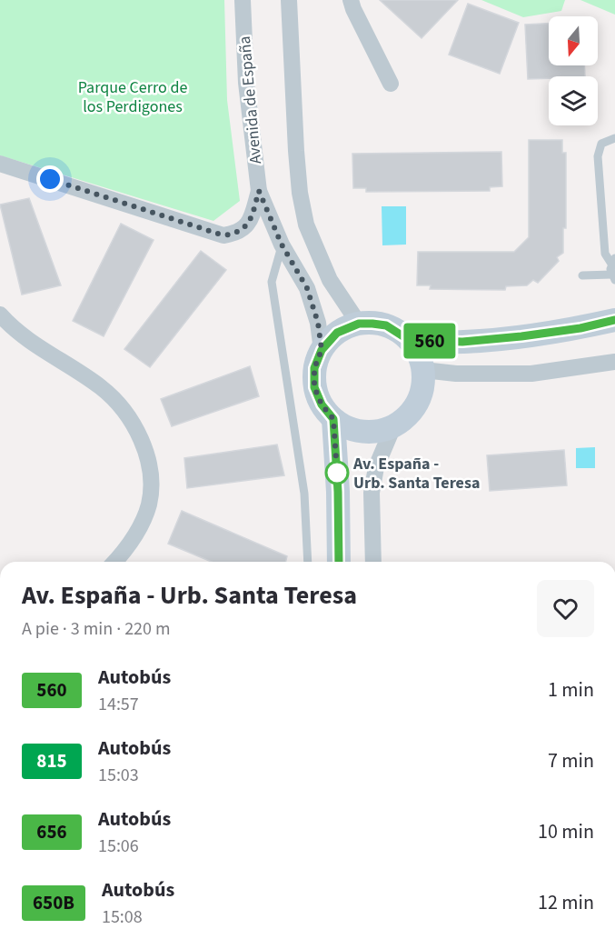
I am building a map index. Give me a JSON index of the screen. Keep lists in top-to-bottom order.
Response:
{
  "streets": {
    "street": ["Avenida de España"]
  },
  "parks": ["Parque Cerro de los Perdigones"],
  "places": ["Av. España - Urb. Santa Teresa"],
  "lines": ["bus line 560"],
  "north": "bottom",
  "page": {
    "on_map": "560",
    "heading": ["Av. España - Urb. Santa Teresa", "A pie · 3 min · 220 m"],
    "list": [
      {
        "mark": "560",
        "name": "Autobús",
        "note": "14:57",
        "value": "1 min"
      },
      {
        "mark": "815",
        "name": "Autobús",
        "note": "15:03",
        "value": "7 min"
      },
      {
        "mark": "656",
        "name": "Autobús",
        "note": "15:06",
        "value": "10 min"
      },
      {
        "mark": "650B",
        "name": "Autobús",
        "note": "15:08",
        "value": "12 min"
      }
    ]
  }
}
